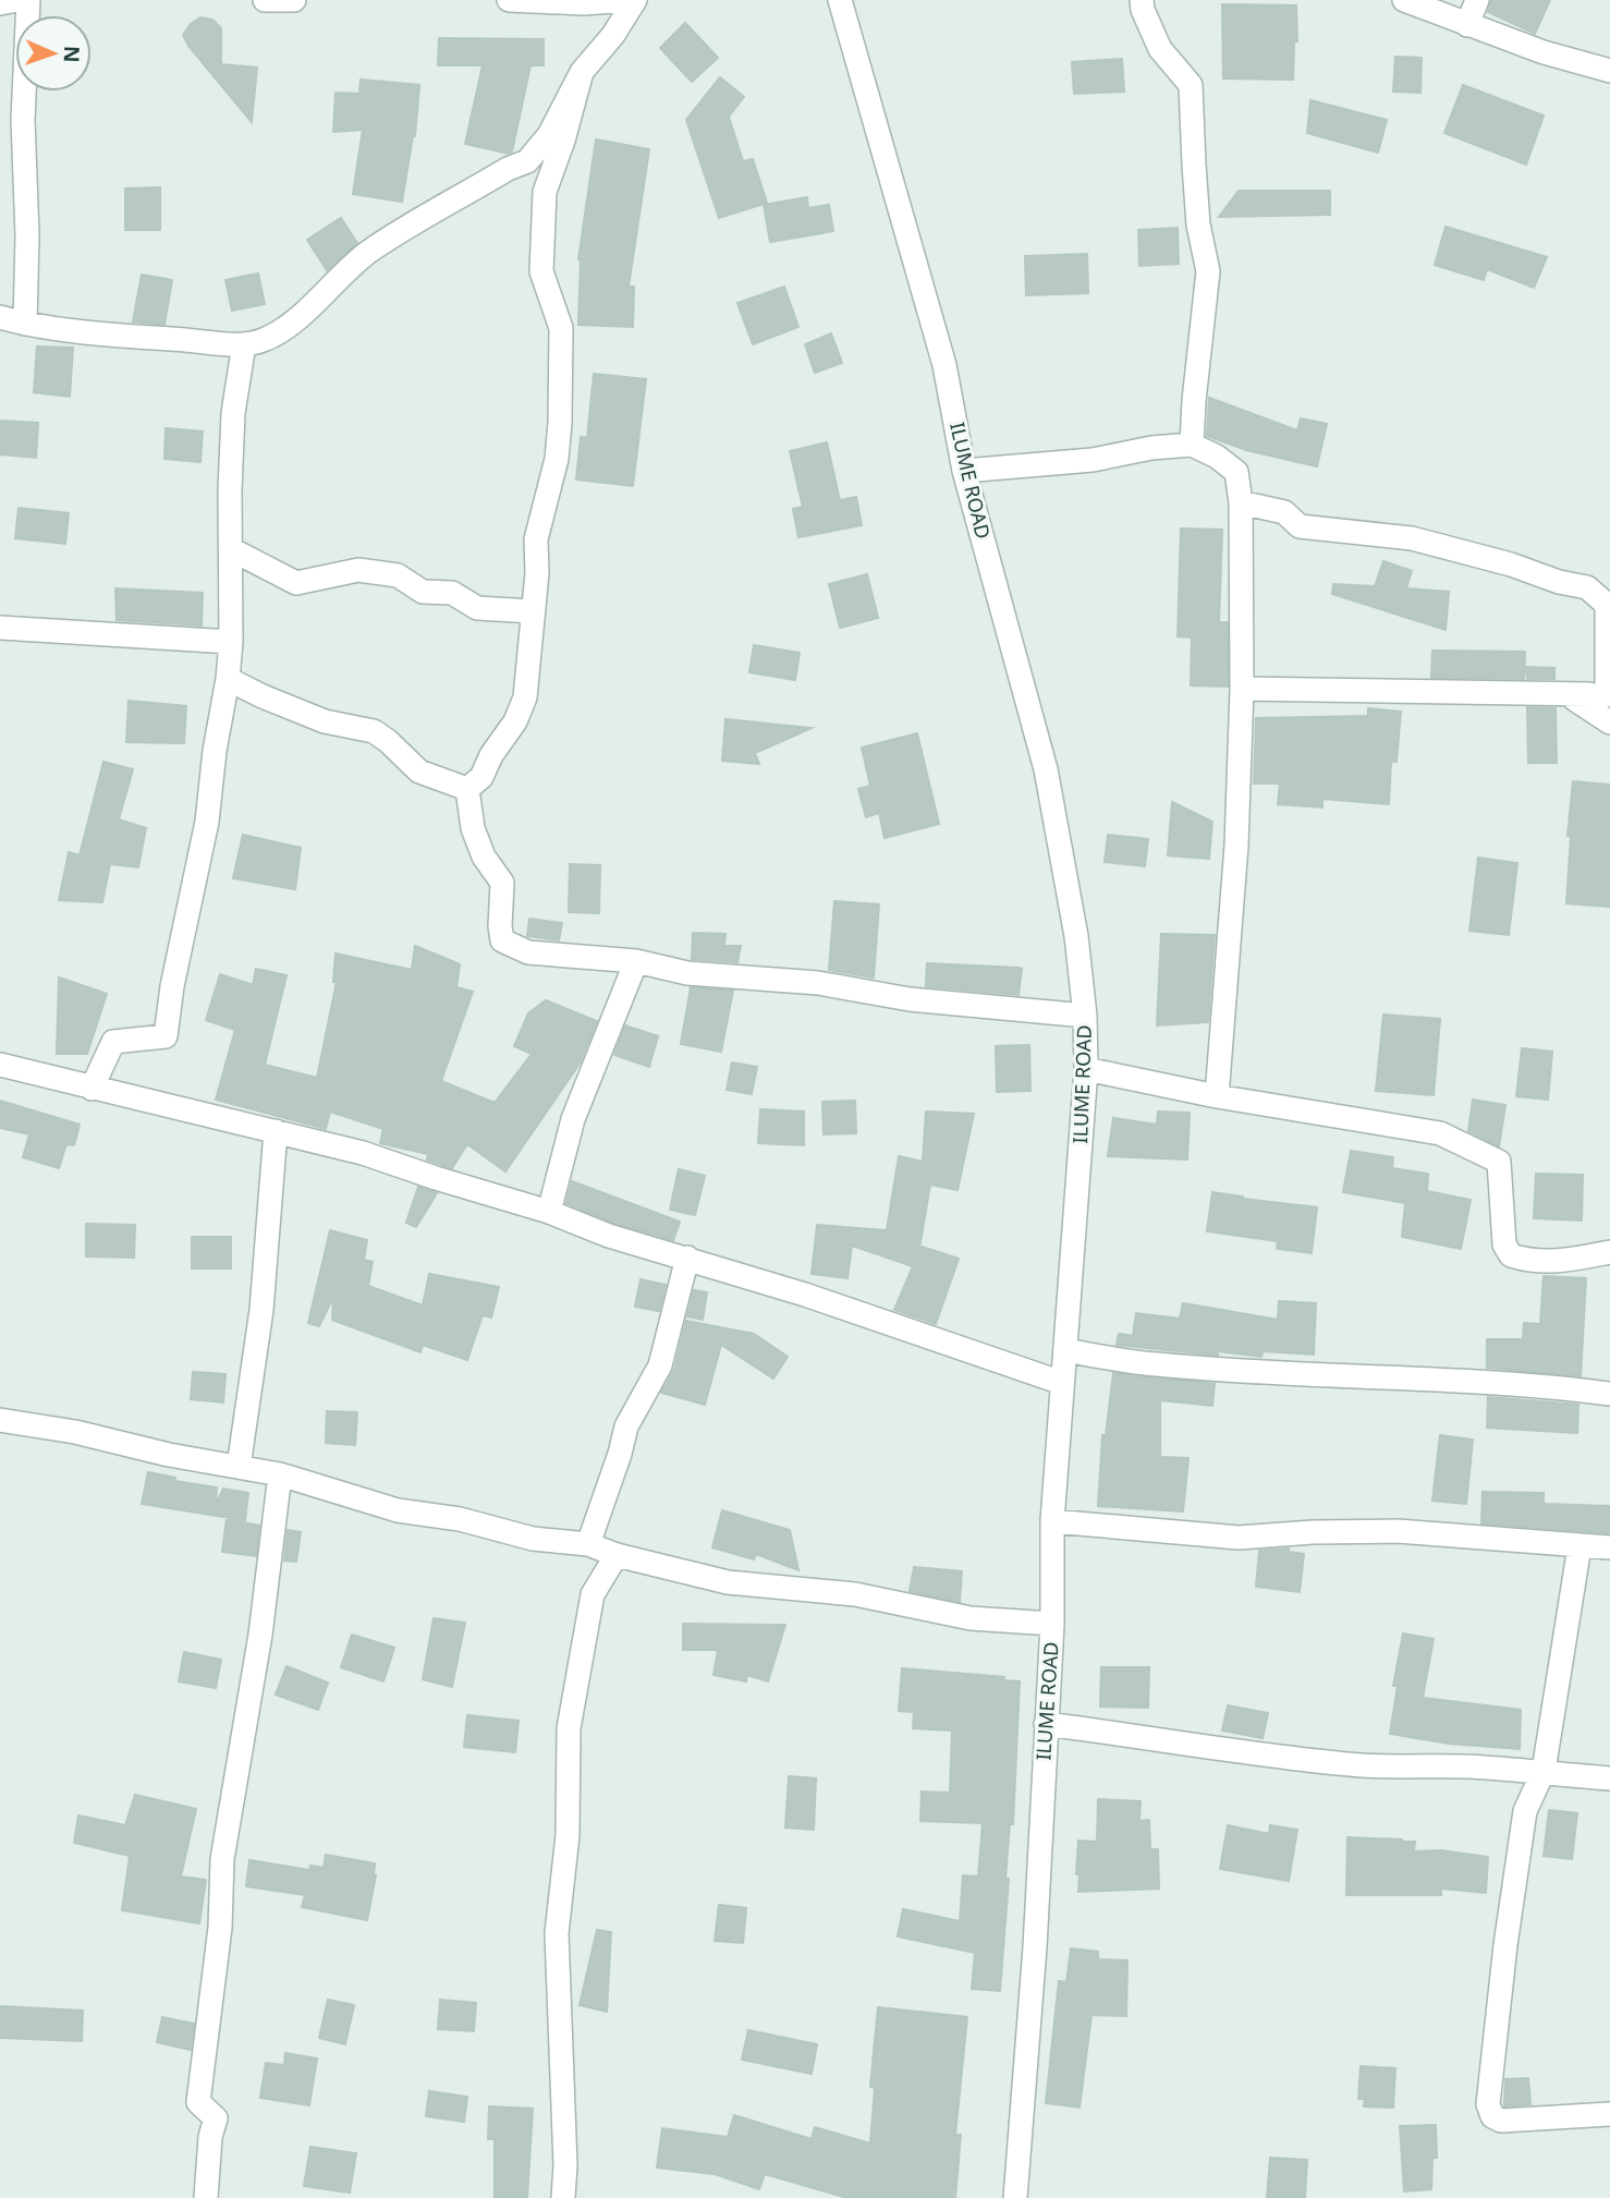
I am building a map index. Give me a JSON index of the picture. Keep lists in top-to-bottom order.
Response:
{
  "streets": {
    "street": ["ILUME ROAD"]
  },
  "north": "right"
}
